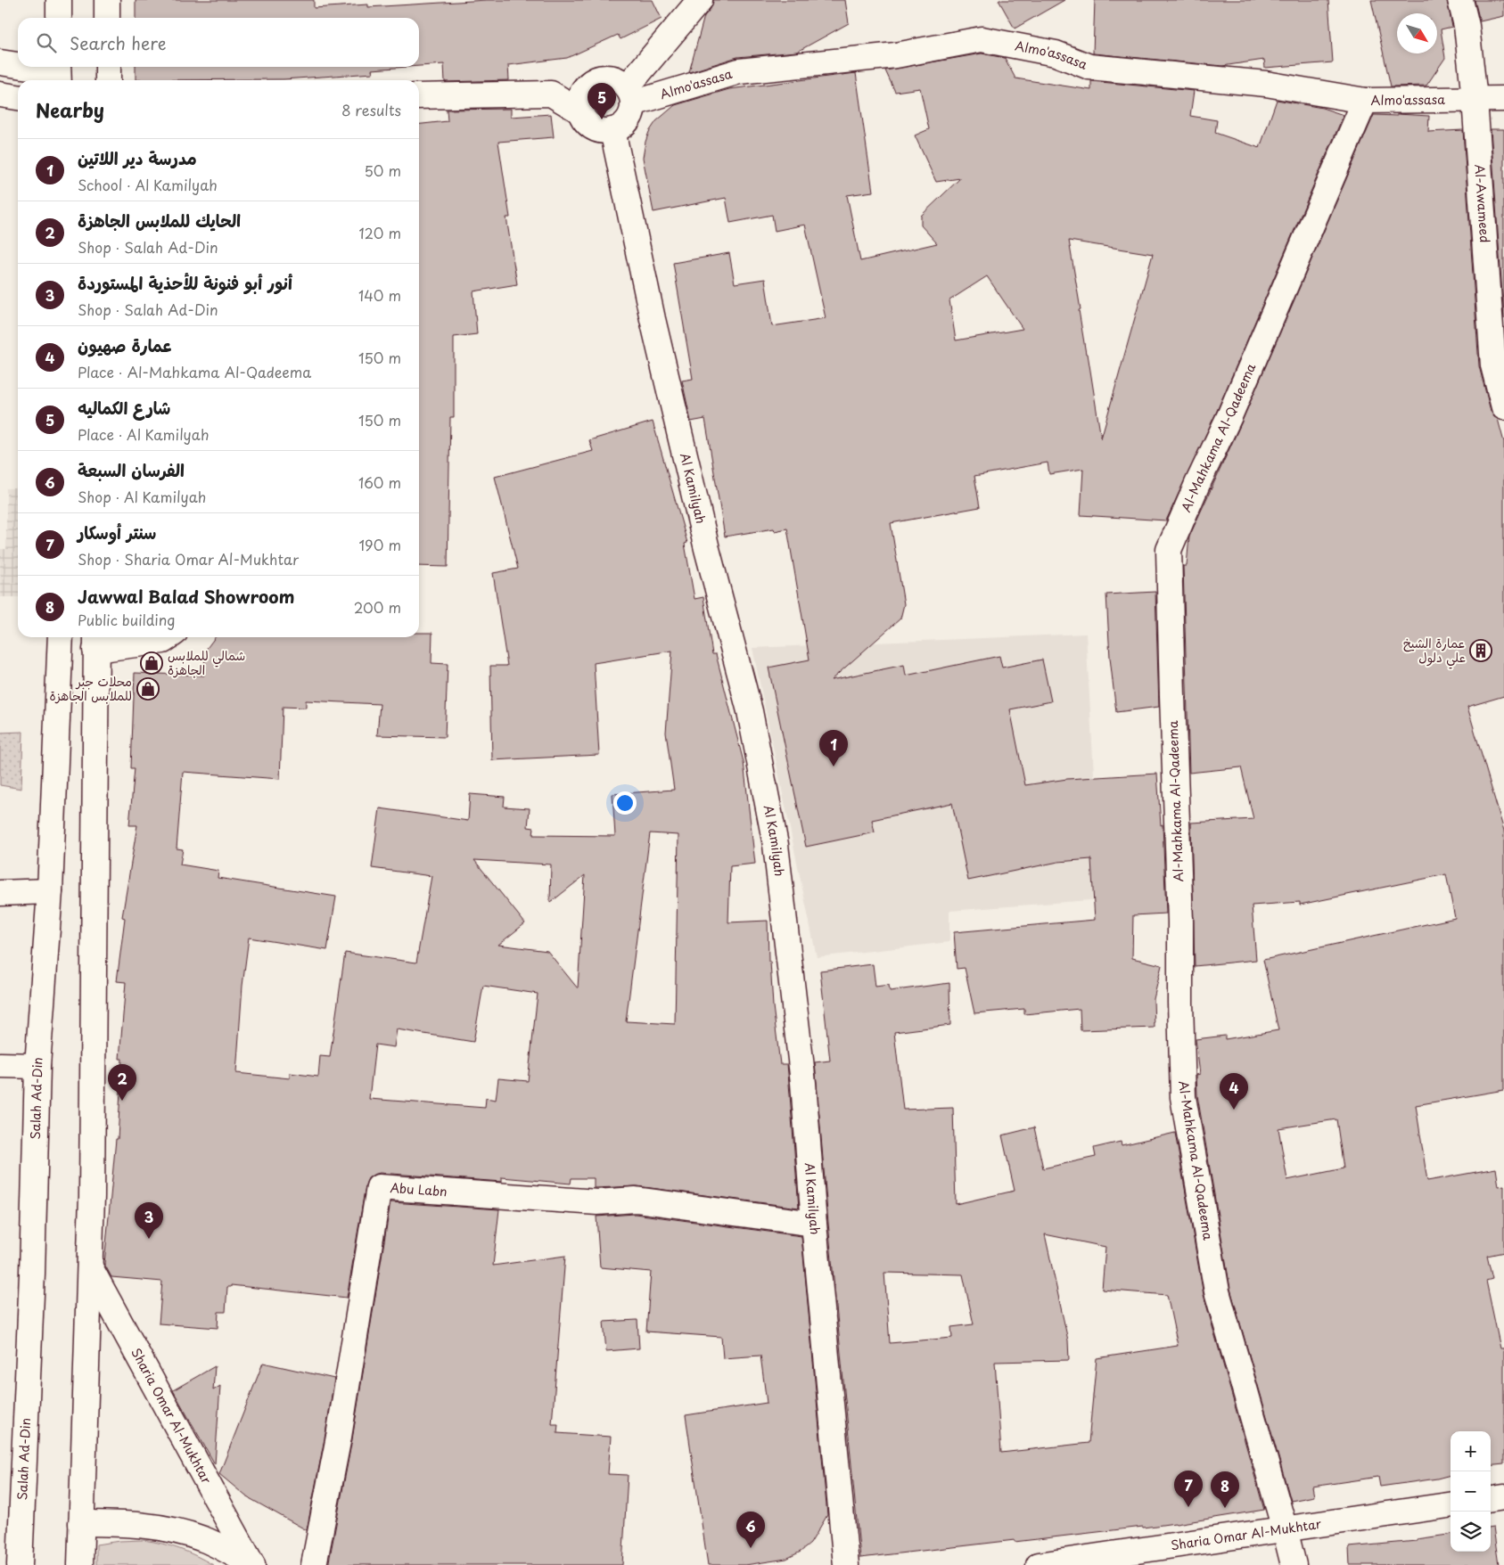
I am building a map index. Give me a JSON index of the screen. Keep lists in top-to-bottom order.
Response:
{
  "streets": {
    "main road": [
      "Almo'assasa",
      "Al-Awameed",
      "Al-Mahkama Al-Qadeema",
      "Al Kamilyah",
      "Salah Ad-Din",
      "Abu Labn",
      "Sharia Omar Al-Mukhtar"
    ]
  },
  "crossings": [
    ["Almo'assasa", "Al-Awameed"],
    ["Almo'assasa", "Al-Mahkama Al-Qadeema"],
    ["Almo'assasa", "Al Kamilyah"],
    ["Al-Mahkama Al-Qadeema", "Sharia Omar Al-Mukhtar"],
    ["Al Kamilyah", "Abu Labn"]
  ],
  "places": {
    "building": ["عمارة الشيخ علي دلول"],
    "shop": ["شمالي للملابس الجاهزة", "محلات جبر للملابس الجاهزة"]
  },
  "north": "bottom right",
  "page": {
    "search": "Search here",
    "heading": ["Nearby", "8 results"],
    "pins": [
      "5",
      "1",
      "2",
      "4",
      "3",
      "7",
      "8",
      "6"
    ],
    "list": [
      {
        "mark": "1",
        "name": "مدرسة دير اللاتين",
        "note": "School · Al Kamilyah",
        "value": "50 m"
      },
      {
        "mark": "2",
        "name": "الحايك للملابس الجاهزة",
        "note": "Shop · Salah Ad-Din",
        "value": "120 m"
      },
      {
        "mark": "3",
        "name": "أنور أبو فنونة للأحذية المستوردة",
        "note": "Shop · Salah Ad-Din",
        "value": "140 m"
      },
      {
        "mark": "4",
        "name": "عمارة صهيون",
        "note": "Place · Al-Mahkama Al-Qadeema",
        "value": "150 m"
      },
      {
        "mark": "5",
        "name": "شارع الكماليه",
        "note": "Place · Al Kamilyah",
        "value": "150 m"
      },
      {
        "mark": "6",
        "name": "الفرسان السبعة",
        "note": "Shop · Al Kamilyah",
        "value": "160 m"
      },
      {
        "mark": "7",
        "name": "سنتر أوسكار",
        "note": "Shop · Sharia Omar Al-Mukhtar",
        "value": "190 m"
      },
      {
        "mark": "8",
        "name": "Jawwal Balad Showroom",
        "note": "Public building",
        "value": "200 m"
      }
    ],
    "map_buttons": ["+", "−"]
  }
}
